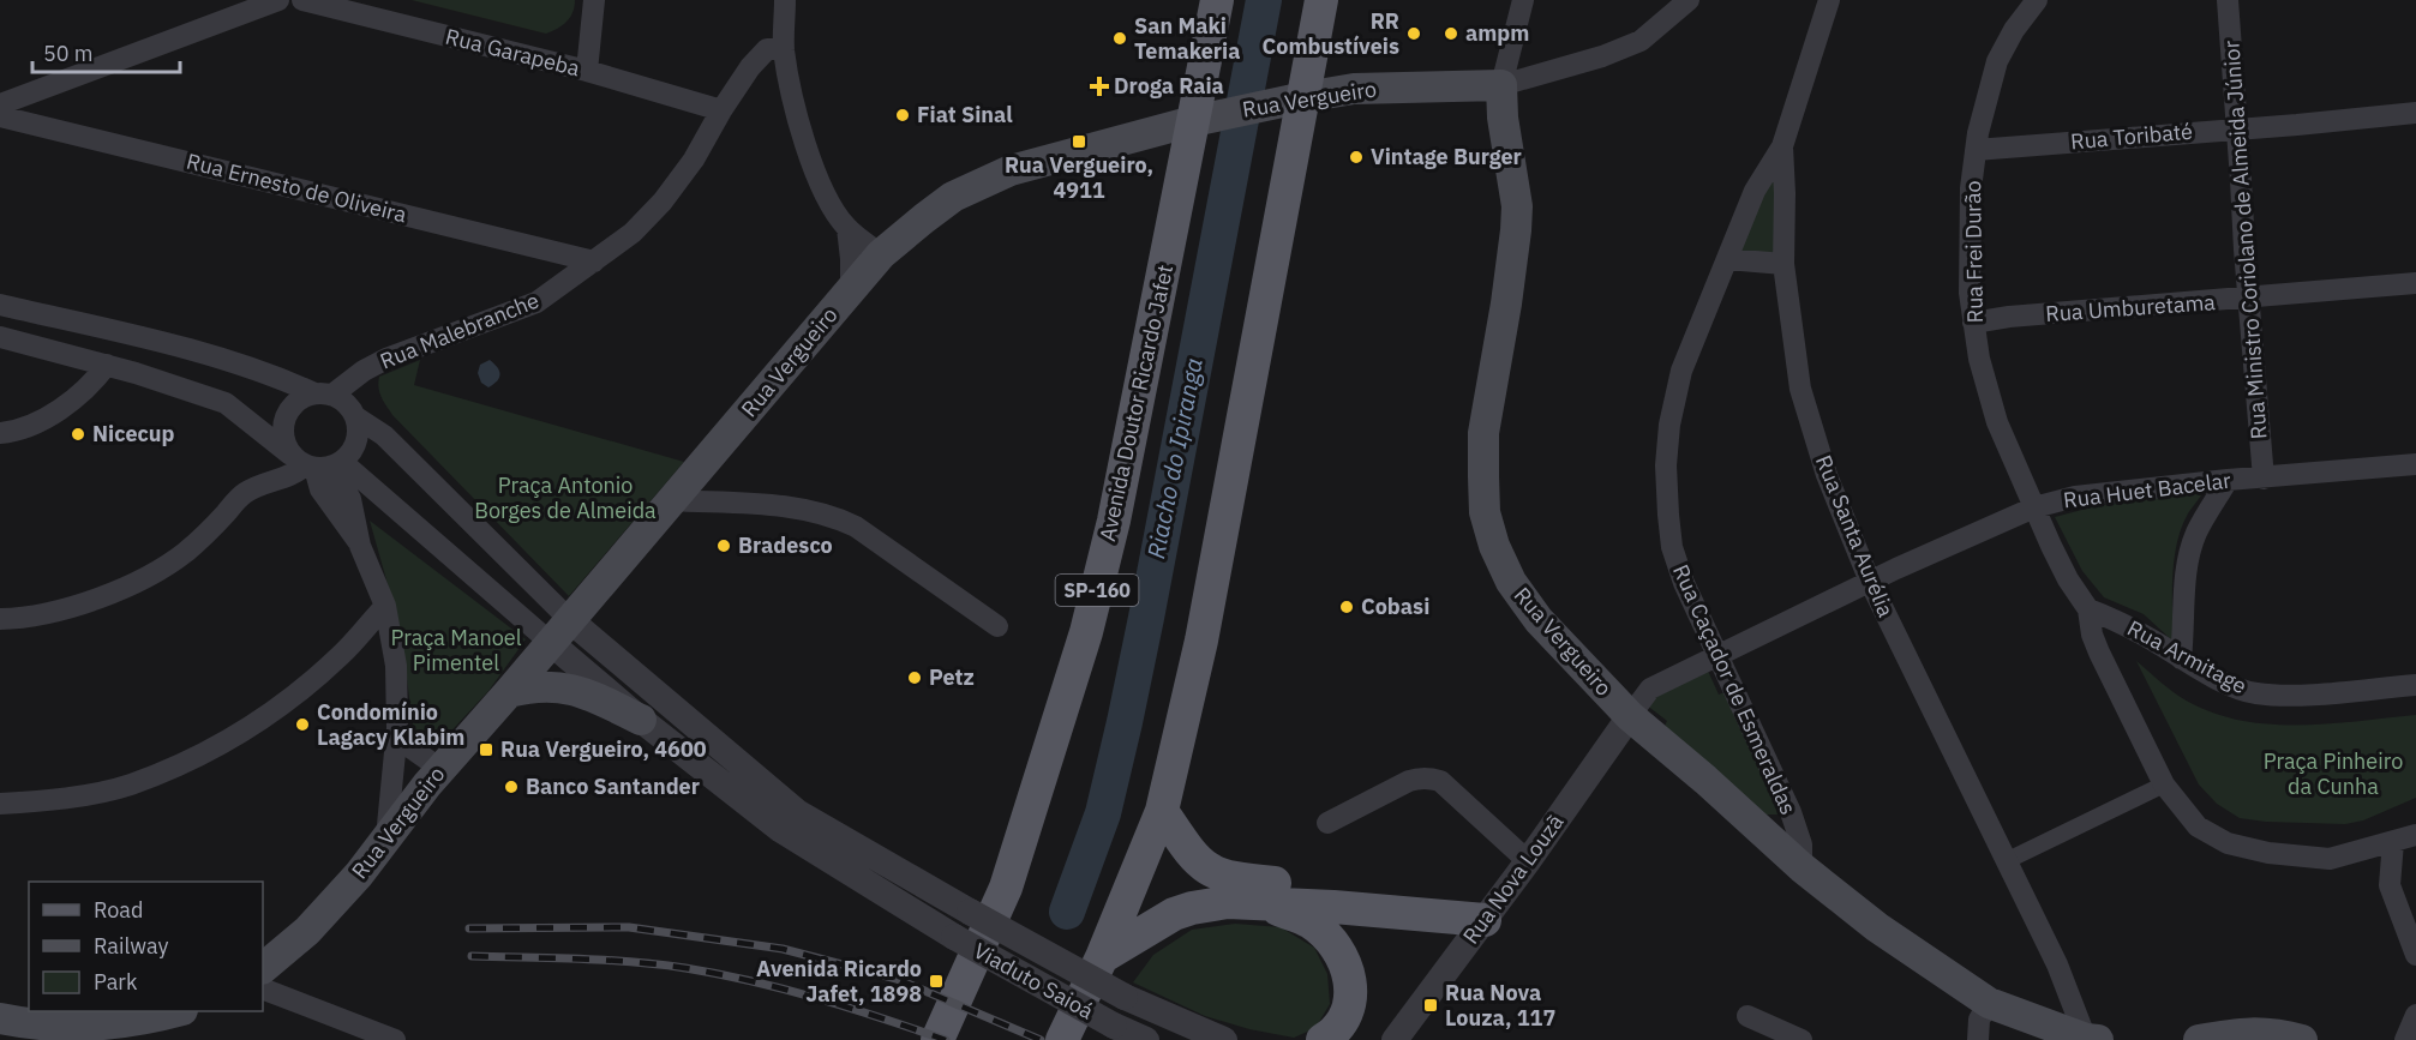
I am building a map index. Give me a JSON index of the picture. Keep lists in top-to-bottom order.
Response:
{
  "streets": {
    "main road": ["Rua Vergueiro", "Avenida Doutor Ricardo Jafet", "SP-160"],
    "street": [
      "Rua Garapeba",
      "Rua Toribaté",
      "Rua Ernesto de Oliveira",
      "Rua Ministro Coriolano de Almeida Júnior",
      "Rua Frei Durão",
      "Rua Umburetama",
      "Rua Malebranche",
      "Rua Huet Bacelar",
      "Rua Santa Aurélia",
      "Rua Armitage",
      "Rua Caçador de Esmeraldas",
      "Rua Nova Louzã",
      "Viaduto Saioá"
    ]
  },
  "crossings": [
    ["Rua Garapeba", "Rua Malebranche"],
    ["Rua Vergueiro", "Avenida Doutor Ricardo Jafet"],
    ["Rua Vergueiro", "Rua Huet Bacelar"],
    ["Rua Vergueiro", "Rua Santa Aurélia"],
    ["Rua Vergueiro", "Rua Caçador de Esmeraldas"],
    ["Rua Vergueiro", "Rua Nova Louzã"],
    ["Rua Vergueiro", "Viaduto Saioá"],
    ["Rua Toribaté", "Rua Ministro Coriolano de Almeida Júnior"],
    ["Rua Toribaté", "Rua Frei Durão"],
    ["Rua Ernesto de Oliveira", "Rua Malebranche"],
    ["Rua Ministro Coriolano de Almeida Júnior", "Rua Umburetama"],
    ["Rua Ministro Coriolano de Almeida Júnior", "Rua Huet Bacelar"],
    ["Rua Frei Durão", "Rua Umburetama"],
    ["Rua Frei Durão", "Rua Huet Bacelar"],
    ["Rua Huet Bacelar", "Rua Santa Aurélia"],
    ["Rua Huet Bacelar", "Rua Caçador de Esmeraldas"],
    ["Rua Huet Bacelar", "Rua Nova Louzã"],
    ["Rua Santa Aurélia", "Rua Caçador de Esmeraldas"]
  ],
  "water": ["Riacho do Ipiranga"],
  "parks": ["Praça Antonio Borges de Almeida", "Praça Manoel Pimentel", "Praça Pinheiro da Cunha"],
  "places": {
    "other": [
      "RR Combustíveis",
      "ampm",
      "San Maki Temakeria",
      "Fiat Sinal",
      "Vintage Burger",
      "Nicecup",
      "Bradesco",
      "Cobasi",
      "Petz",
      "Condomínio Lagacy Klabim",
      "Banco Santander"
    ],
    "health": ["Droga Raia"],
    "transit": [
      "Rua Vergueiro, 4911",
      "Rua Vergueiro, 4600",
      "Avenida Ricardo Jafet, 1898",
      "Rua Nova Louza, 117"
    ]
  },
  "legend": ["Road", "Railway", "Park"],
  "scale_bar": "50 m"
}
